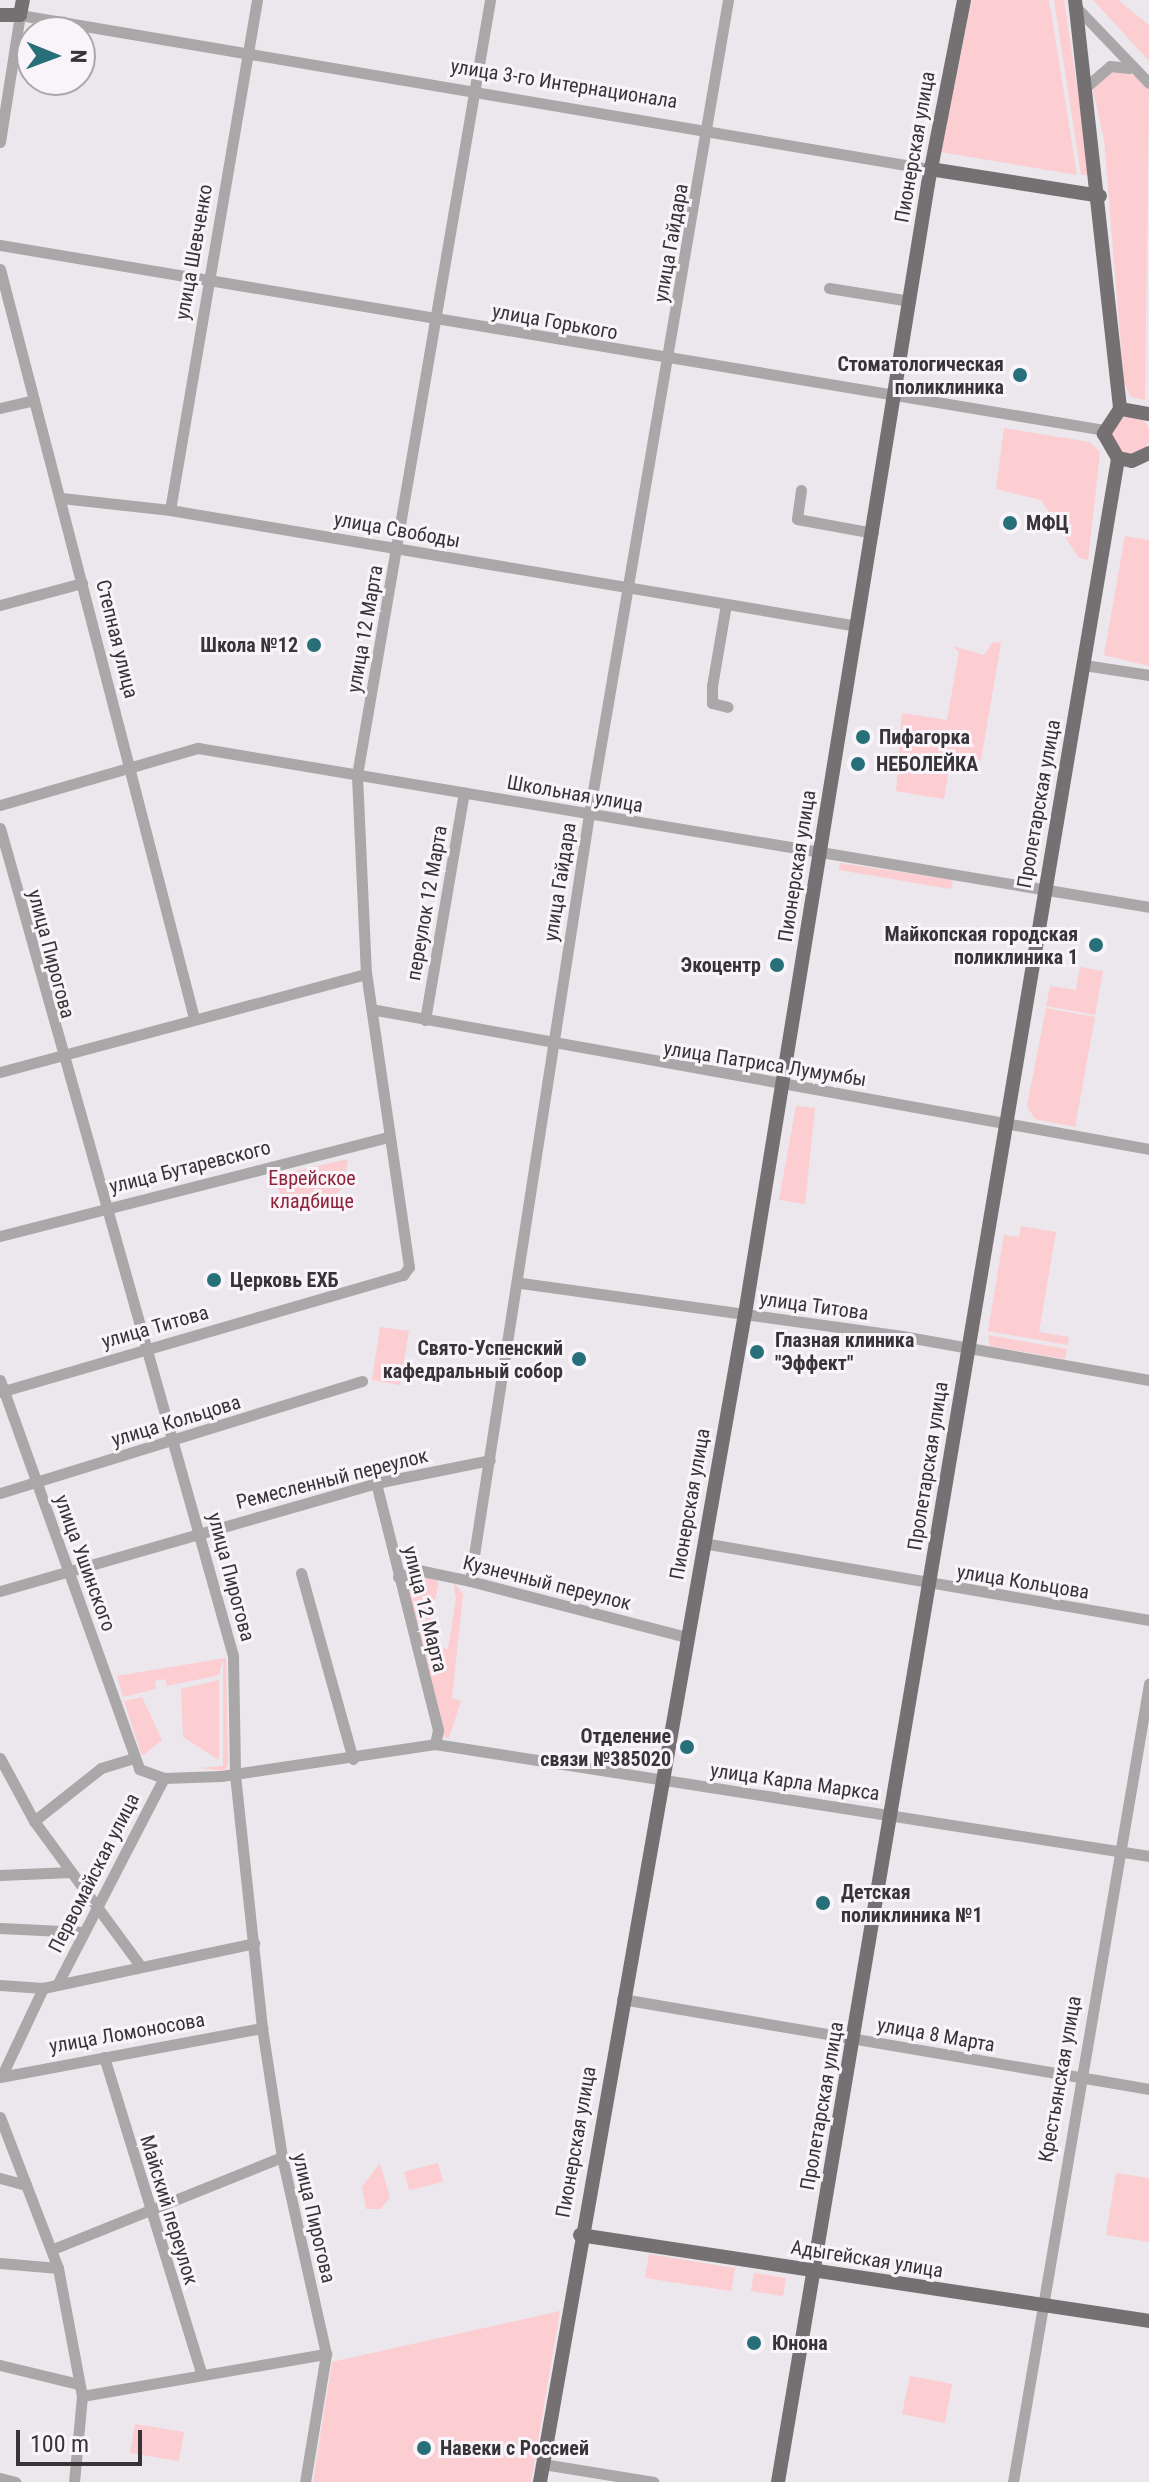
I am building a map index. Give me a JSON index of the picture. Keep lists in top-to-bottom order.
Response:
{
  "streets": {
    "main road": [
      "улица 3-го Интернационала",
      "Пионерская улица",
      "Пролетарская улица",
      "Адыгейская улица"
    ],
    "street": [
      "улица Гайдара",
      "улица Шевченко",
      "улица Горького",
      "улица Свободы",
      "улица 12 Марта",
      "Степная улица",
      "Школьная улица",
      "переулок 12 Марта",
      "улица Пирогова",
      "улица Патриса Лумумбы",
      "улица Бутаревского",
      "улица Титова",
      "улица Кольцова",
      "Ремесленный переулок",
      "улица Ушинского",
      "Кузнечный переулок",
      "улица Карла Маркса",
      "Первомайская улица",
      "улица Ломоносова",
      "улица 8 Марта",
      "Крестьянская улица",
      "Майский переулок"
    ]
  },
  "crossings": [
    ["улица 3-го Интернационала", "Пионерская улица"],
    ["улица 3-го Интернационала", "улица Гайдара"],
    ["улица 3-го Интернационала", "улица Шевченко"],
    ["улица 3-го Интернационала", "улица 12 Марта"],
    ["Пионерская улица", "улица Горького"],
    ["Пионерская улица", "улица Свободы"],
    ["Пионерская улица", "Школьная улица"],
    ["Пионерская улица", "улица Патриса Лумумбы"],
    ["Пионерская улица", "улица Титова"],
    ["Пионерская улица", "улица Кольцова"],
    ["Пионерская улица", "Кузнечный переулок"],
    ["Пионерская улица", "улица Карла Маркса"],
    ["Пионерская улица", "улица 8 Марта"],
    ["Пионерская улица", "Адыгейская улица"],
    ["улица Гайдара", "улица Горького"],
    ["улица Гайдара", "улица Свободы"],
    ["улица Гайдара", "Школьная улица"],
    ["улица Гайдара", "улица Патриса Лумумбы"],
    ["улица Гайдара", "улица Титова"],
    ["улица Гайдара", "Ремесленный переулок"],
    ["улица Гайдара", "Кузнечный переулок"],
    ["улица Шевченко", "улица Горького"],
    ["улица Шевченко", "улица Свободы"],
    ["улица Горького", "улица 12 Марта"],
    ["улица Свободы", "улица 12 Марта"],
    ["улица Свободы", "Степная улица"],
    ["улица 12 Марта", "Школьная улица"],
    ["улица 12 Марта", "улица Патриса Лумумбы"],
    ["улица 12 Марта", "улица Бутаревского"],
    ["улица 12 Марта", "улица Титова"],
    ["улица 12 Марта", "Ремесленный переулок"],
    ["улица 12 Марта", "Кузнечный переулок"],
    ["улица 12 Марта", "улица Карла Маркса"],
    ["Степная улица", "Школьная улица"],
    ["Школьная улица", "Пролетарская улица"],
    ["Школьная улица", "переулок 12 Марта"],
    ["Пролетарская улица", "улица Патриса Лумумбы"],
    ["Пролетарская улица", "улица Титова"],
    ["Пролетарская улица", "улица Кольцова"],
    ["Пролетарская улица", "улица Карла Маркса"],
    ["Пролетарская улица", "улица 8 Марта"],
    ["Пролетарская улица", "Адыгейская улица"],
    ["переулок 12 Марта", "улица Патриса Лумумбы"],
    ["улица Пирогова", "улица Бутаревского"],
    ["улица Пирогова", "улица Титова"],
    ["улица Пирогова", "улица Кольцова"],
    ["улица Пирогова", "Ремесленный переулок"],
    ["улица Пирогова", "улица Ломоносова"],
    ["улица Титова", "улица Ушинского"],
    ["улица Кольцова", "улица Ушинского"],
    ["Ремесленный переулок", "улица Ушинского"],
    ["улица Карла Маркса", "Крестьянская улица"],
    ["улица Ломоносова", "Майский переулок"],
    ["улица 8 Марта", "Крестьянская улица"],
    ["Крестьянская улица", "Адыгейская улица"]
  ],
  "parks": ["Еврейское кладбище"],
  "places": [
    "Стоматологическая поликлиника",
    "МФЦ",
    "Школа №12",
    "Пифагорка",
    "НЕБОЛЕЙКА",
    "Майкопская городская поликлиника 1",
    "Экоцентр",
    "Церковь ЕХБ",
    "Глазная клиника \"Эффект\"",
    "Свято-Успенский кафедральный собор",
    "Отделение связи №385020",
    "Детская поликлиника №1",
    "Юнона",
    "Навеки с Россией"
  ],
  "scale_bar": "100 m",
  "north": "right"
}
